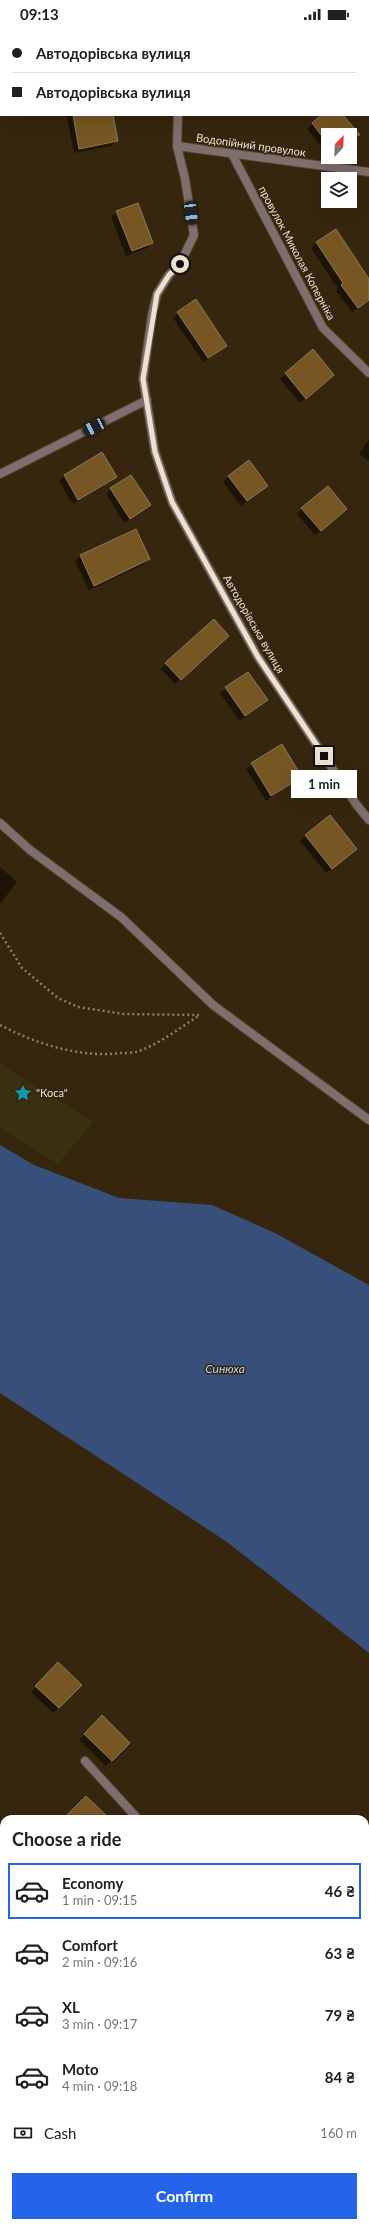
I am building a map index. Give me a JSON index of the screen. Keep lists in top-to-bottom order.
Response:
{
  "streets": {
    "street": ["Водопійний провулок", "провулок Миколая Коперніка", "Автодорівська вулиця"]
  },
  "crossings": [
    ["Водопійний провулок", "провулок Миколая Коперніка"],
    ["Водопійний провулок", "Автодорівська вулиця"]
  ],
  "water": ["Синюха"],
  "places": {
    "place": ["\"Коса\""]
  },
  "north": "top right",
  "page": {
    "status": "09:13",
    "banner": ["Автодорівська вулиця", "Автодорівська вулиця"],
    "bubble": "1 min",
    "heading": "Choose a ride",
    "list": [
      {
        "name": "Economy",
        "note": "1 min · 09:15",
        "value": "46 ₴"
      },
      {
        "name": "Comfort",
        "note": "2 min · 09:16",
        "value": "63 ₴"
      },
      {
        "name": "XL",
        "note": "3 min · 09:17",
        "value": "79 ₴"
      },
      {
        "name": "Moto",
        "note": "4 min · 09:18",
        "value": "84 ₴"
      }
    ],
    "pay": ["Cash", "160 m"],
    "buttons": "Confirm"
  }
}
